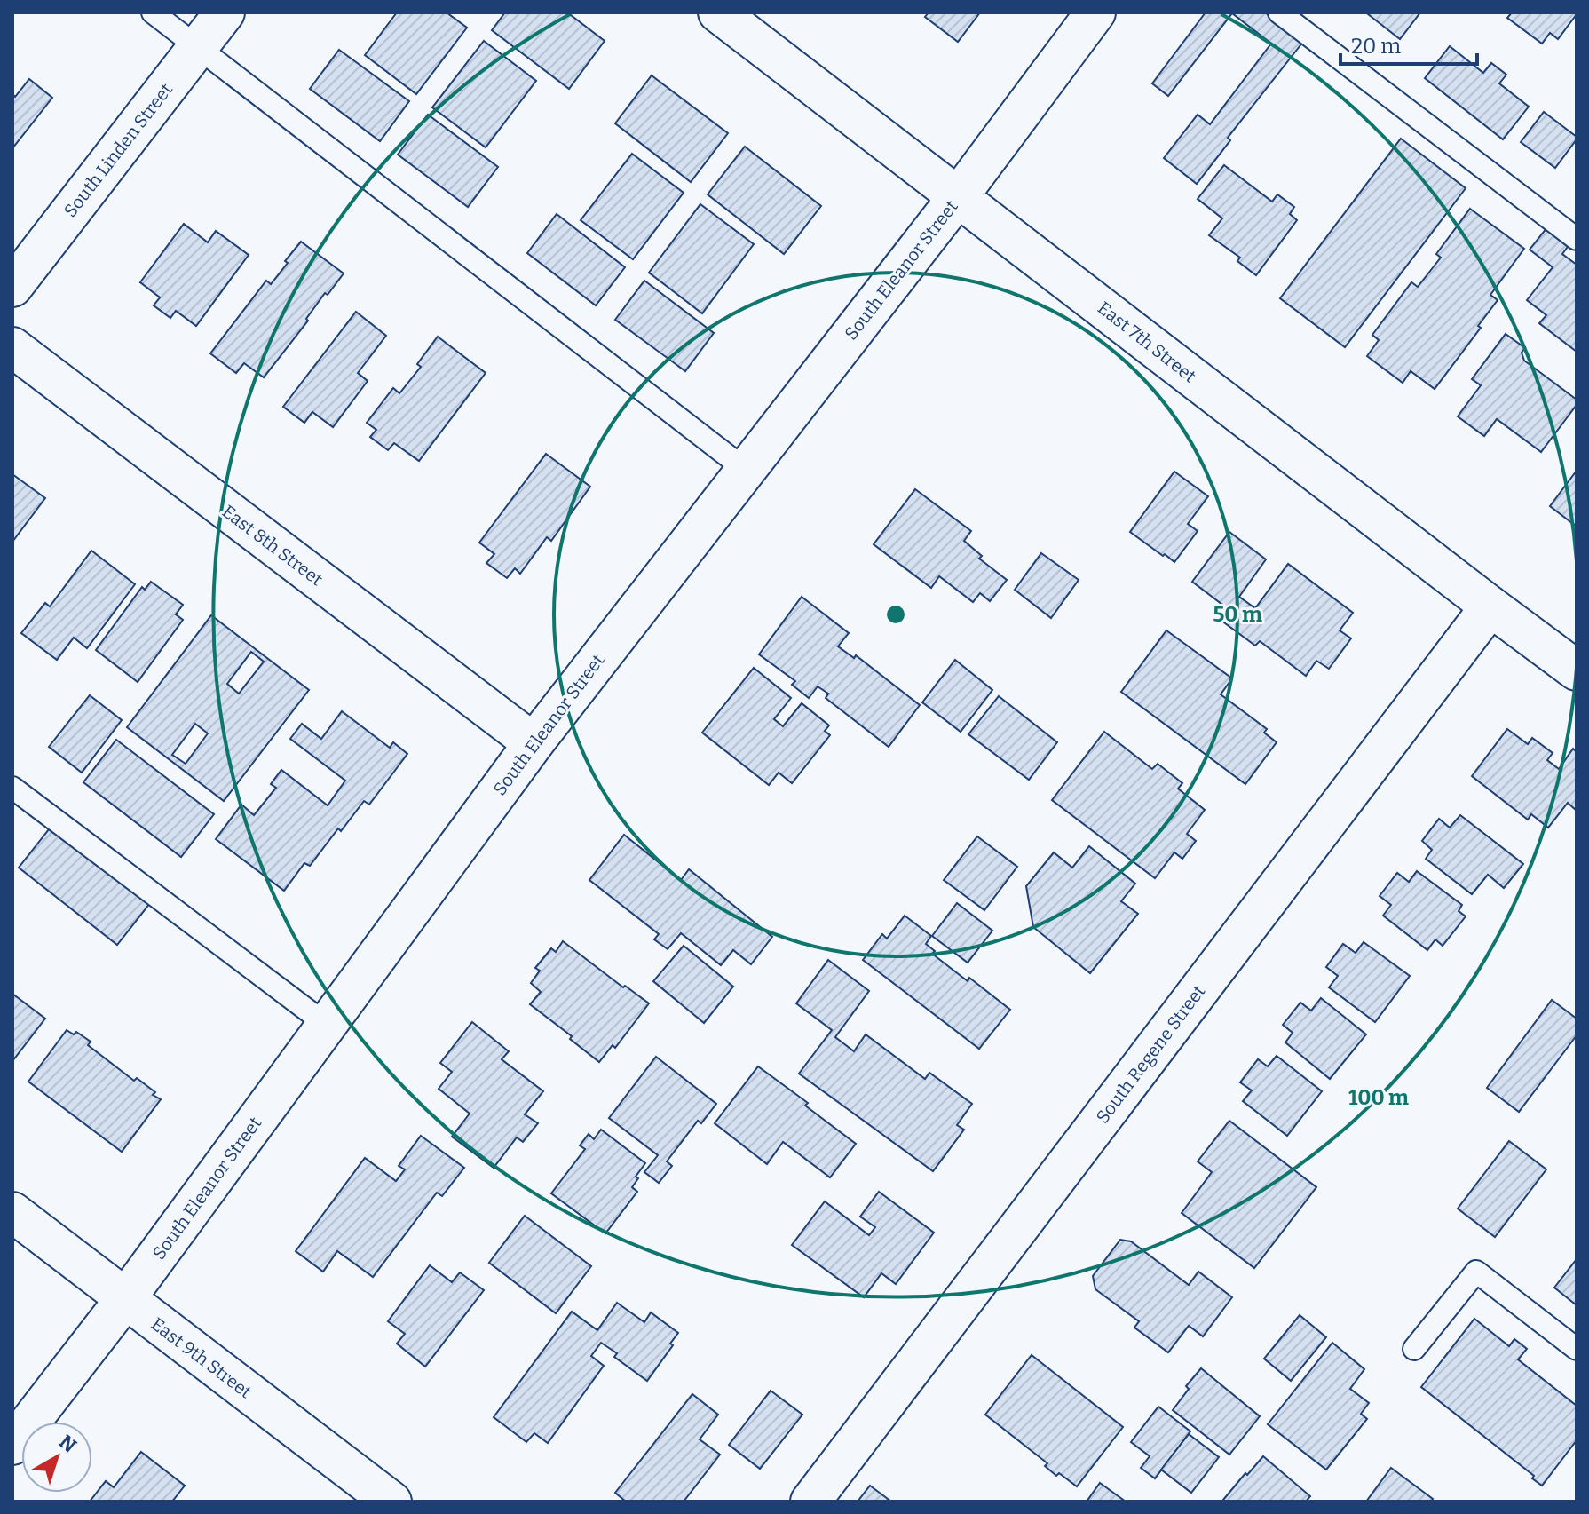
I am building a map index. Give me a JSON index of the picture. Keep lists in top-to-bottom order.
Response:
{
  "streets": {
    "street": [
      "South Linden Street",
      "South Eleanor Street",
      "East 7th Street",
      "East 8th Street",
      "South Regene Street",
      "East 9th Street"
    ]
  },
  "crossings": [
    ["South Eleanor Street", "East 7th Street"],
    ["South Eleanor Street", "East 8th Street"],
    ["South Eleanor Street", "East 9th Street"],
    ["East 7th Street", "South Regene Street"]
  ],
  "scale_bar": "20 m",
  "north": "top right",
  "rings": ["50 m", "100 m"]
}
